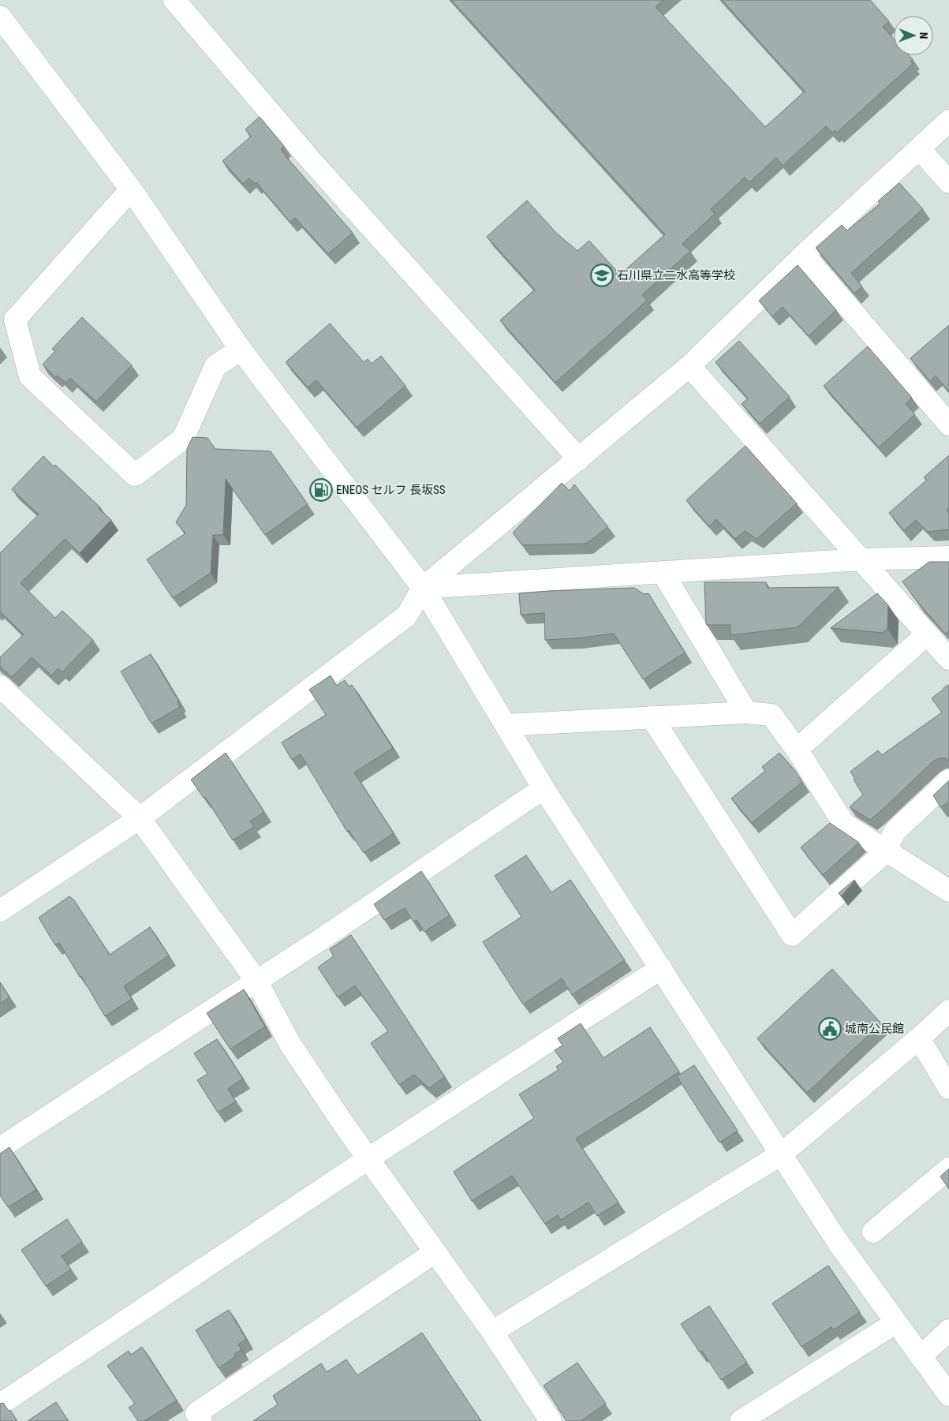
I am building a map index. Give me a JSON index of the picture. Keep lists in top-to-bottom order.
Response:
{
  "places": {
    "school or university": ["石川県立二水高等学校"],
    "fuel station": ["ENEOS セルフ 長坂SS"],
    "public building": ["城南公民館"]
  },
  "north": "right"
}
